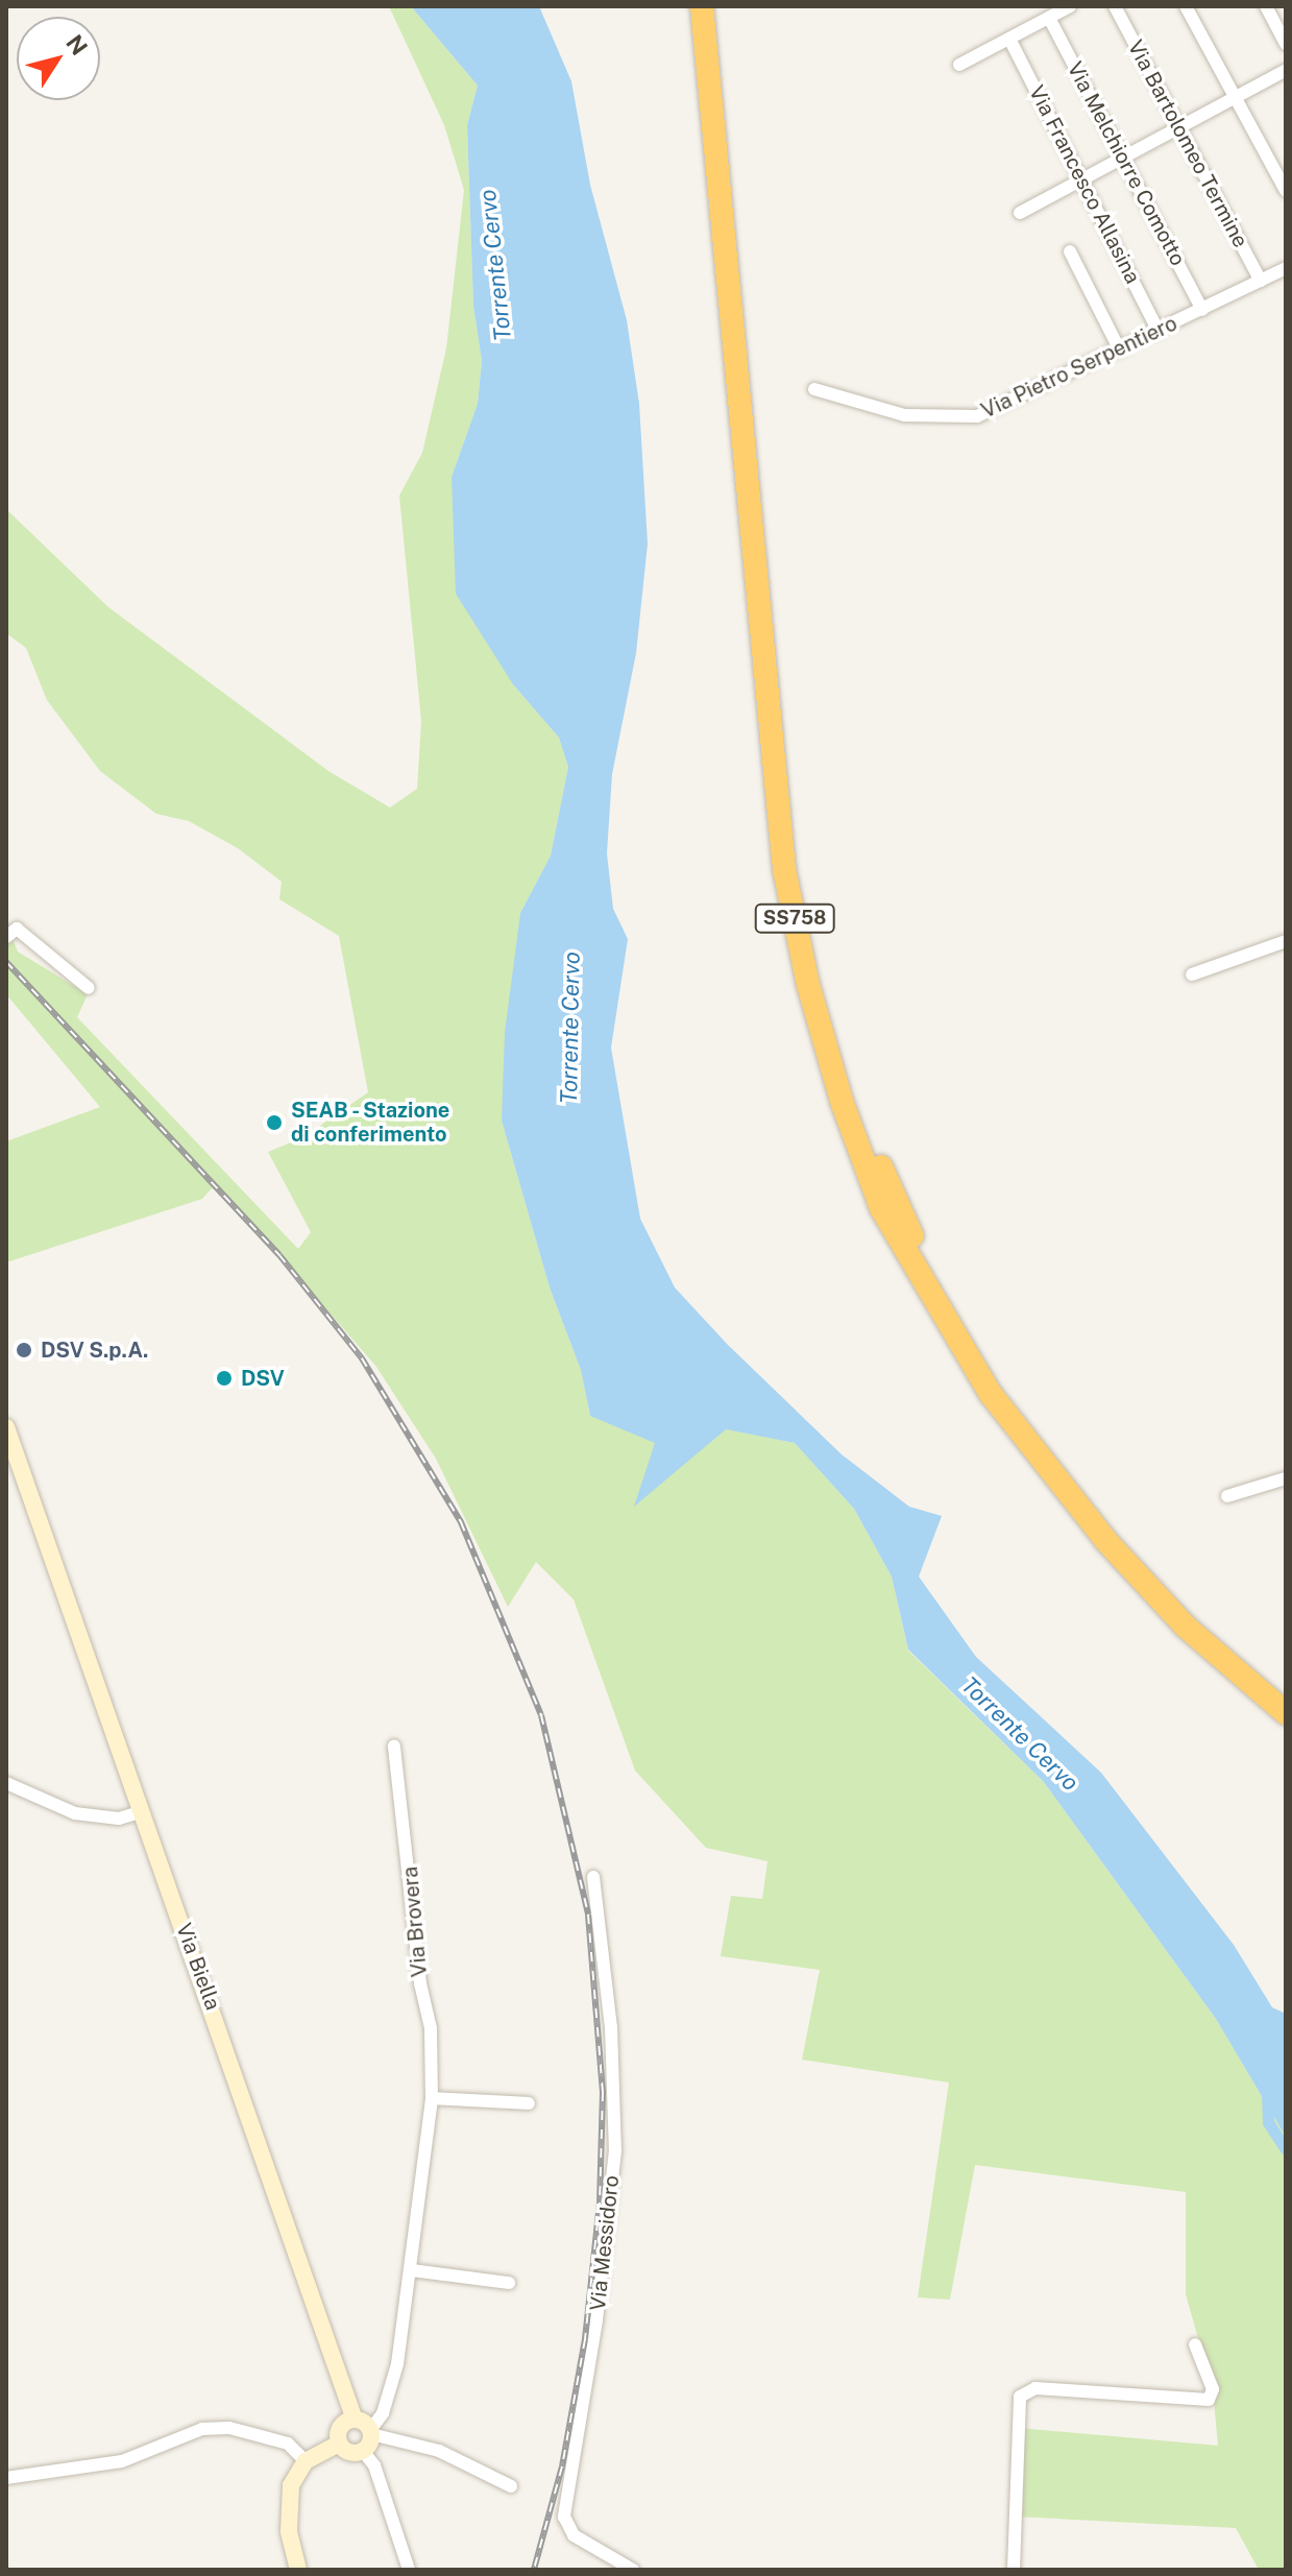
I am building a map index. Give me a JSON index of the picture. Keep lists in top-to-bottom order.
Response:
{
  "streets": {
    "highway": ["SS758"],
    "street": [
      "Via Bartolomeo Termine",
      "Via Melchiorre Comotto",
      "Via Francesco Allasina",
      "Via Pietro Serpentiero",
      "Via Brovera",
      "Via Biella",
      "Via Messidoro"
    ]
  },
  "crossings": [
    ["Via Bartolomeo Termine", "Via Pietro Serpentiero"],
    ["Via Melchiorre Comotto", "Via Pietro Serpentiero"],
    ["Via Francesco Allasina", "Via Pietro Serpentiero"],
    ["Via Brovera", "Via Biella"]
  ],
  "water": ["Torrente Cervo"],
  "places": ["SEAB - Stazione di conferimento", "DSV S.p.A.", "DSV"],
  "north": "top right"
}
